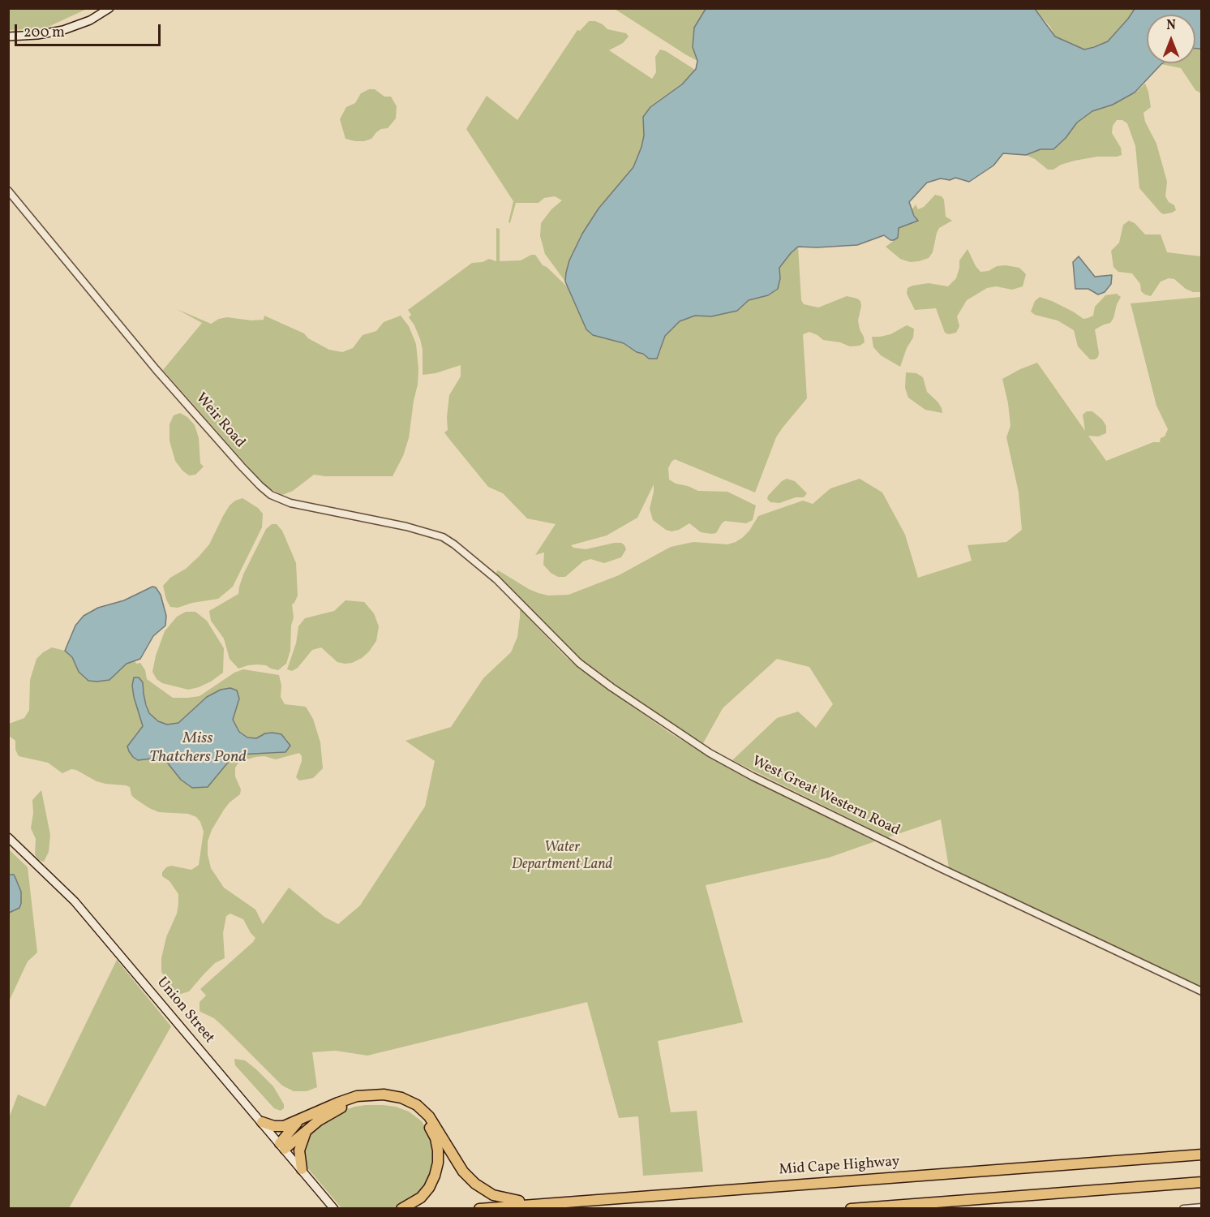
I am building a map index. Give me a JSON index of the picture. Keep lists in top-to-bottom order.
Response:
{
  "streets": {
    "highway": ["Mid Cape Highway"],
    "main road": ["Union Street"],
    "street": ["Weir Road", "West Great Western Road"]
  },
  "crossings": [
    ["Weir Road", "West Great Western Road"]
  ],
  "water": ["Miss Thatchers Pond"],
  "parks": ["Water Department Land"],
  "scale_bar": "200 m",
  "north": "top"
}
